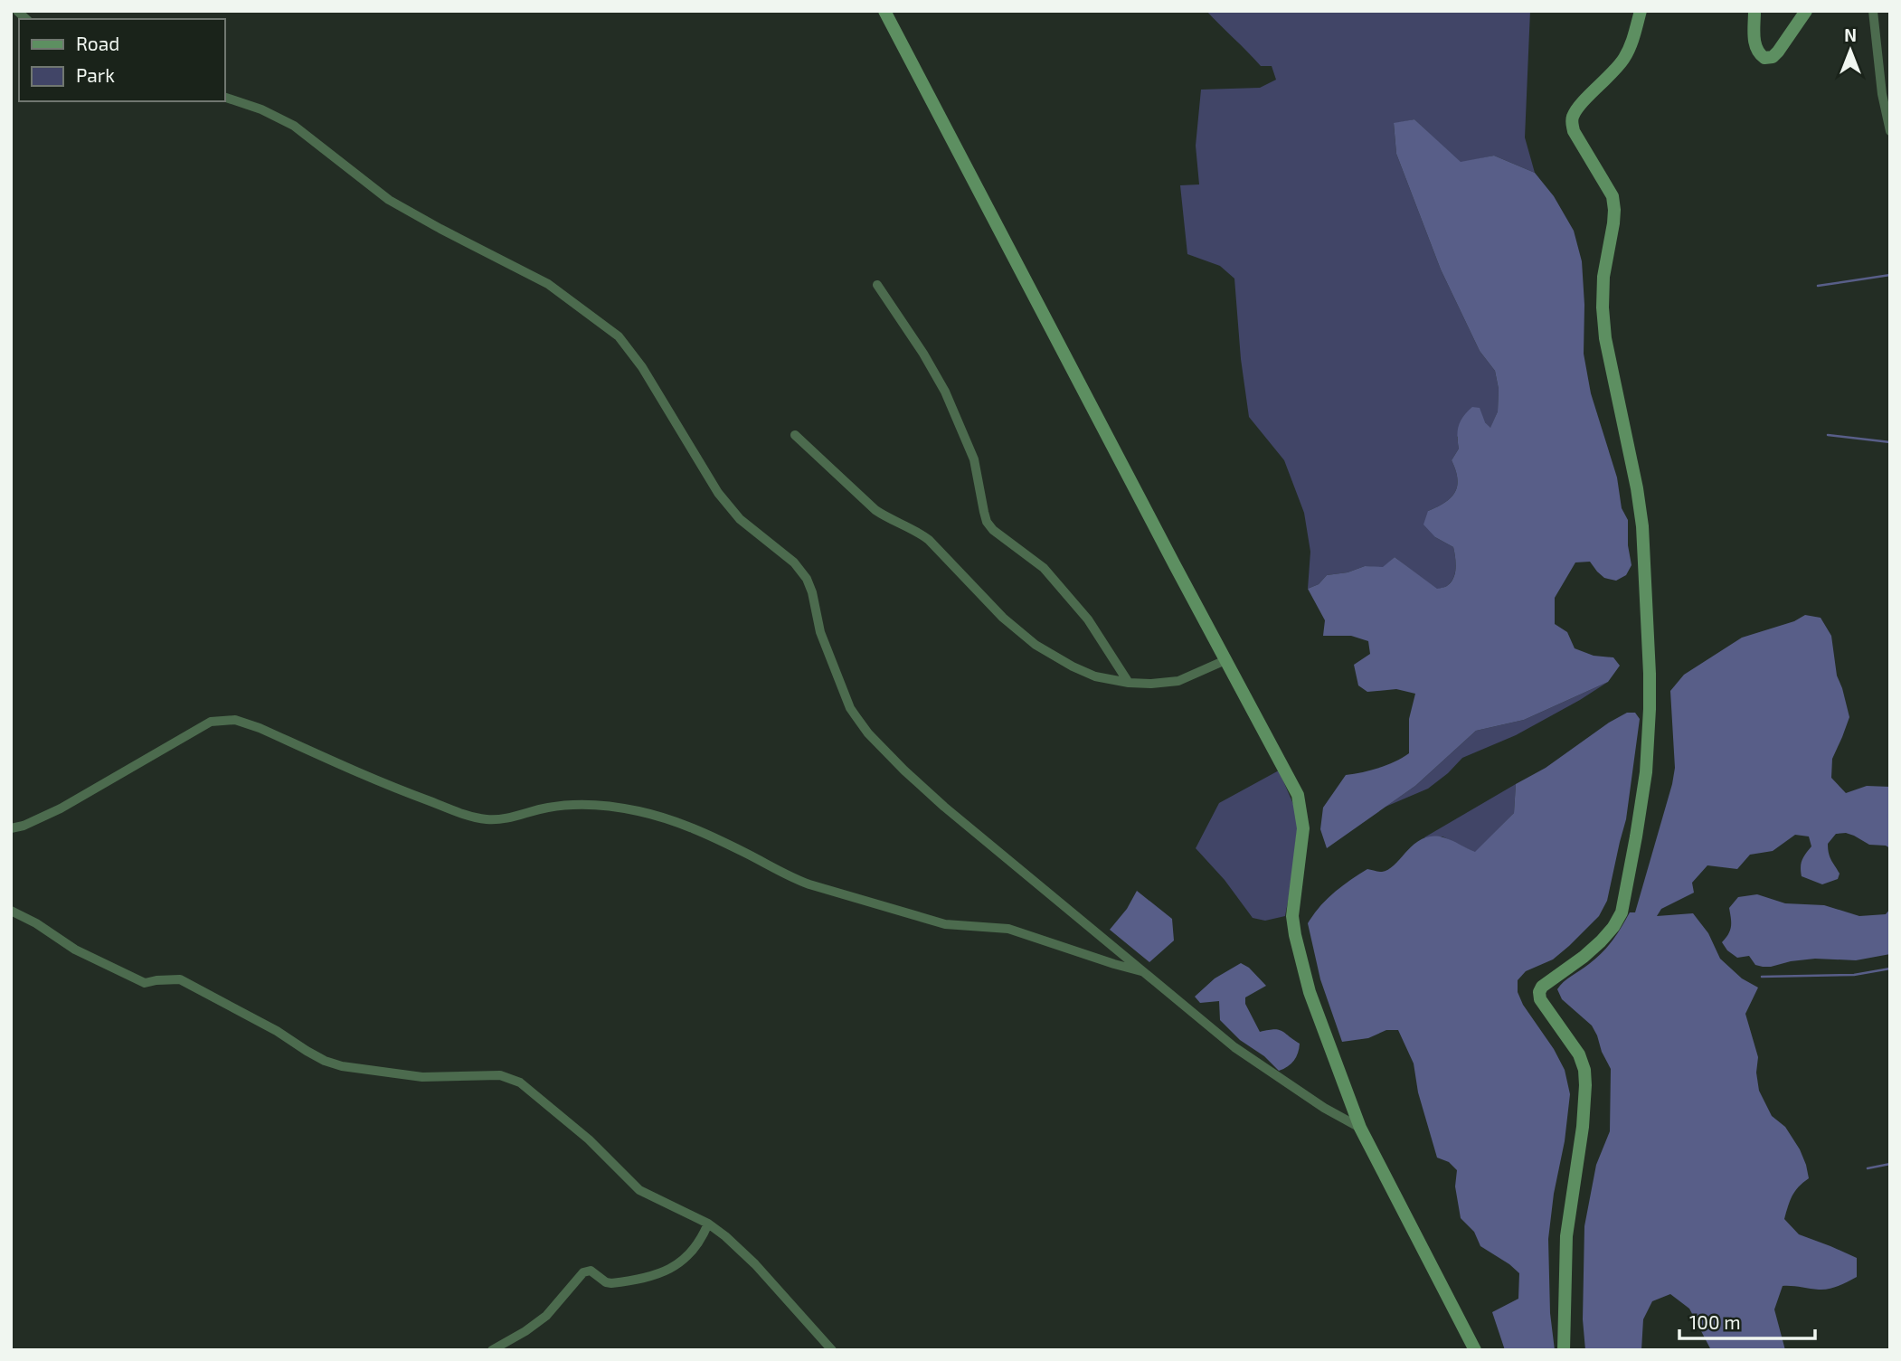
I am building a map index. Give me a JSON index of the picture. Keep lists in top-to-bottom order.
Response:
{
  "legend": ["Road", "Park"],
  "scale_bar": "100 m",
  "north": "top"
}
